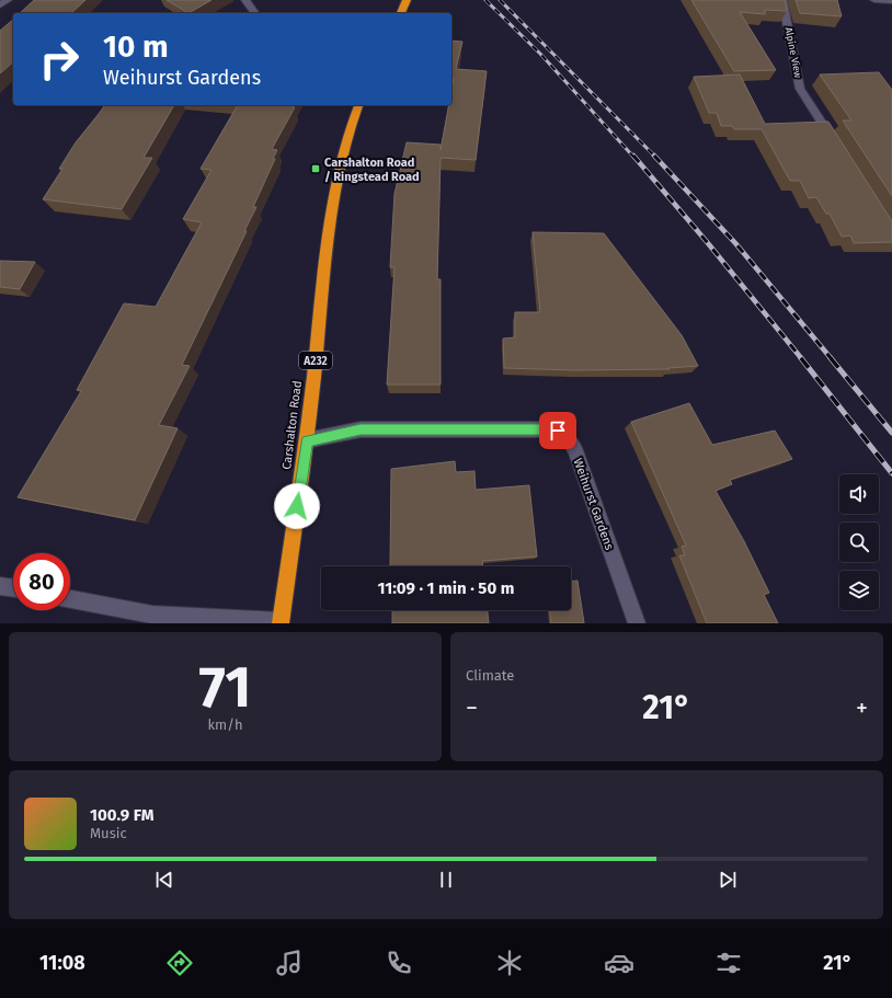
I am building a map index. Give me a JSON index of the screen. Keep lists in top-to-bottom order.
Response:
{
  "streets": {
    "highway": ["A232", "Carshalton Road"],
    "street": ["Alpine View", "Weihurst Gardens"]
  },
  "crossings": [
    ["Carshalton Road", "Weihurst Gardens"]
  ],
  "places": {
    "transit": ["Carshalton Road / Ringstead Road"]
  },
  "page": {
    "turn": ["10 m", "Weihurst Gardens"],
    "limit": "80",
    "trip": "11:09 · 1 min · 50 m",
    "tile": [
      ["71", "km/h"],
      "Climate"
    ],
    "heat": ["−", "21°", "+"],
    "song": ["100.9 FM", "Music"],
    "tabs": ["11:08", "21°"]
  }
}
